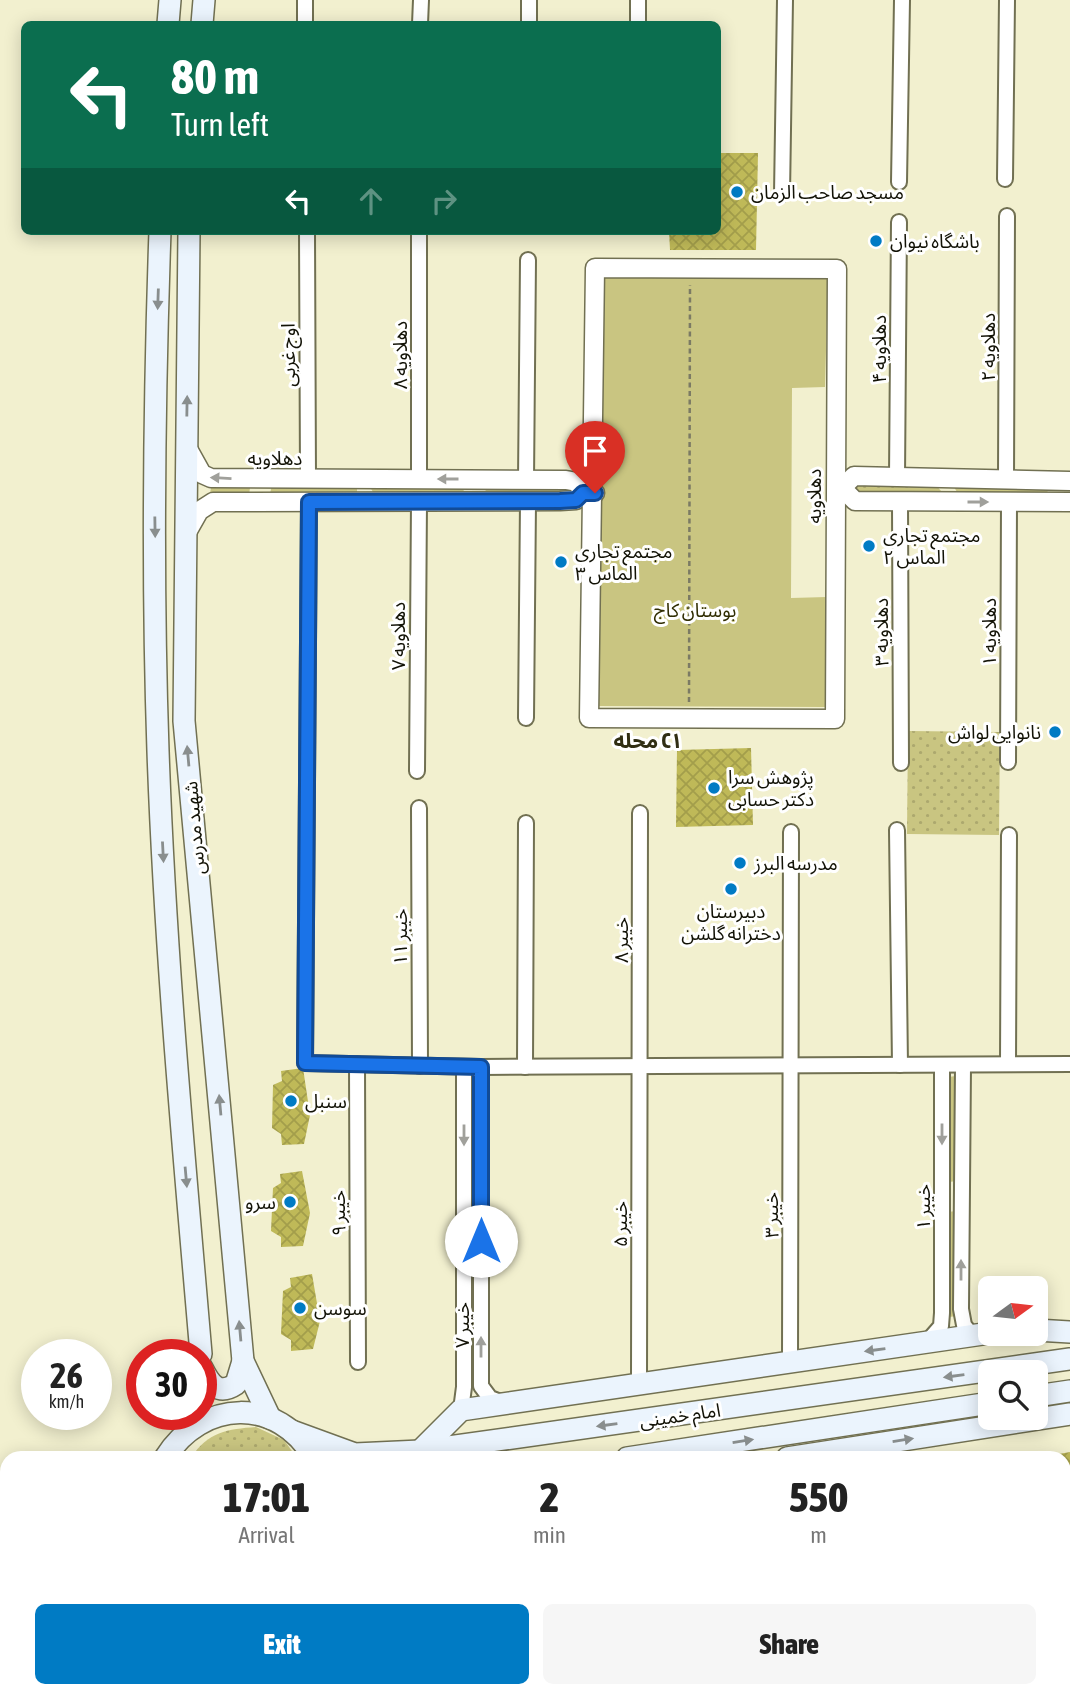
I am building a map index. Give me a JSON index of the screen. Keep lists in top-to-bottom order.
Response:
{
  "streets": {
    "main road": ["شهید مدرس", "امام خمینی"],
    "street": [
      "دهلاویه ۲",
      "دهلاویه ۴",
      "اوج غربی",
      "دهلاویه ۸",
      "دهلاویه",
      "دهلاویه ۳",
      "دهلاویه ۱",
      "دهلاویه ۷",
      "خیبر ۱۱",
      "خیبر ۸",
      "خیبر ۱",
      "خیبر ۹",
      "خیبر ۳",
      "خیبر ۵",
      "خیبر ۷"
    ]
  },
  "crossings": [
    ["دهلاویه ۲", "دهلاویه"],
    ["دهلاویه ۴", "دهلاویه"],
    ["اوج غربی", "دهلاویه"],
    ["دهلاویه ۸", "دهلاویه"],
    ["دهلاویه", "دهلاویه ۳"],
    ["دهلاویه", "دهلاویه ۱"],
    ["دهلاویه", "شهید مدرس"],
    ["خیبر ۸", "خیبر ۵"]
  ],
  "districts": ["محله C۱"],
  "parks": ["بوستان کاج"],
  "places": [
    "مسجد صاحب الزمان",
    "باشگاه نیوان",
    "مجتمع تجاری الماس ۲",
    "مجتمع تجاری الماس ۳",
    "نانوایی لواش",
    "پژوهش سرا دکتر حسابی",
    "مدرسه البرز",
    "دبیرستان دخترانه گلشن",
    "سنبل",
    "سرو",
    "سوسن"
  ],
  "north": "right",
  "page": {
    "turn": ["80 m", "Turn left"],
    "speed": "26 km/h",
    "limit": "30",
    "eta": [
      "17:01",
      "Arrival",
      "2",
      "min",
      "550",
      "m"
    ],
    "buttons": ["Exit", "Share"]
  }
}
